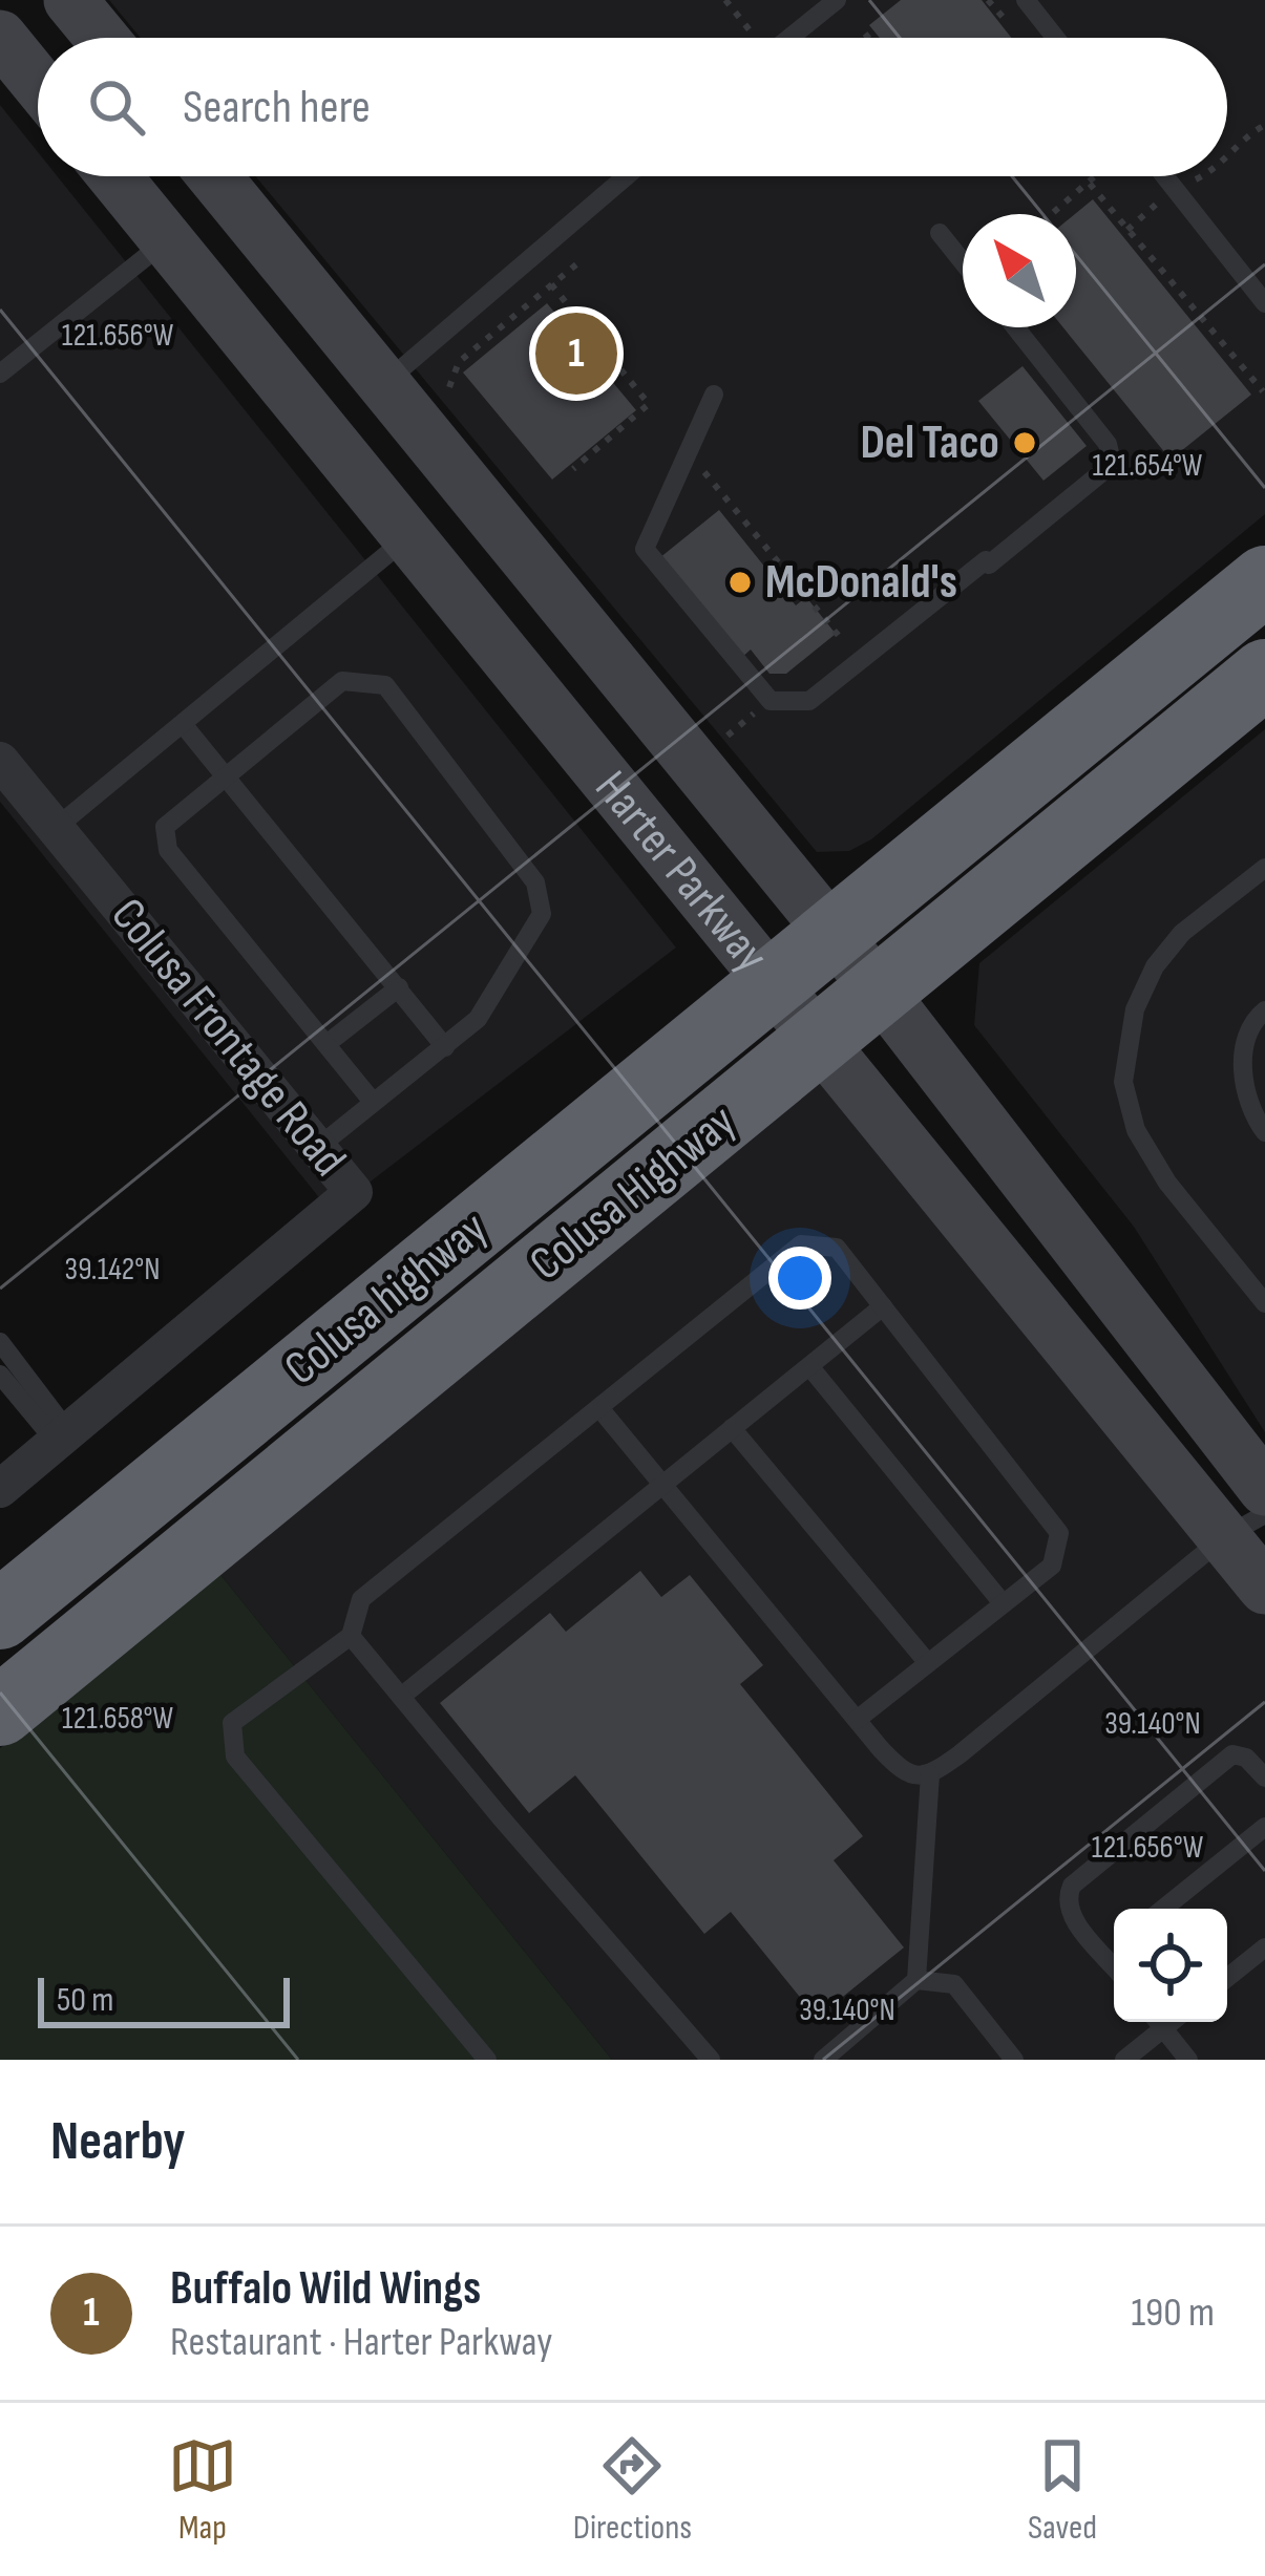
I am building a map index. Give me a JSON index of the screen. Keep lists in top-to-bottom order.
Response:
{
  "streets": {
    "highway": ["Colusa Highway", "Colusa highway"],
    "street": ["Harter Parkway", "Colusa Frontage Road"]
  },
  "crossings": [
    ["Harter Parkway", "Colusa Highway"],
    ["Harter Parkway", "Colusa highway"]
  ],
  "places": ["Del Taco", "McDonald's"],
  "scale_bar": "50 m",
  "north": "top left",
  "page": {
    "search": "Search here",
    "pins": "1",
    "scale": "50 m",
    "heading": "Nearby",
    "list": [
      {
        "mark": "1",
        "name": "Buffalo Wild Wings",
        "note": "Restaurant · Harter Parkway",
        "value": "190 m"
      }
    ],
    "nav": ["Map", "Directions", "Saved"]
  },
  "coordinates": [
    "121.656°W",
    "121.654°W",
    "39.142°N",
    "121.658°W",
    "39.140°N"
  ]
}
